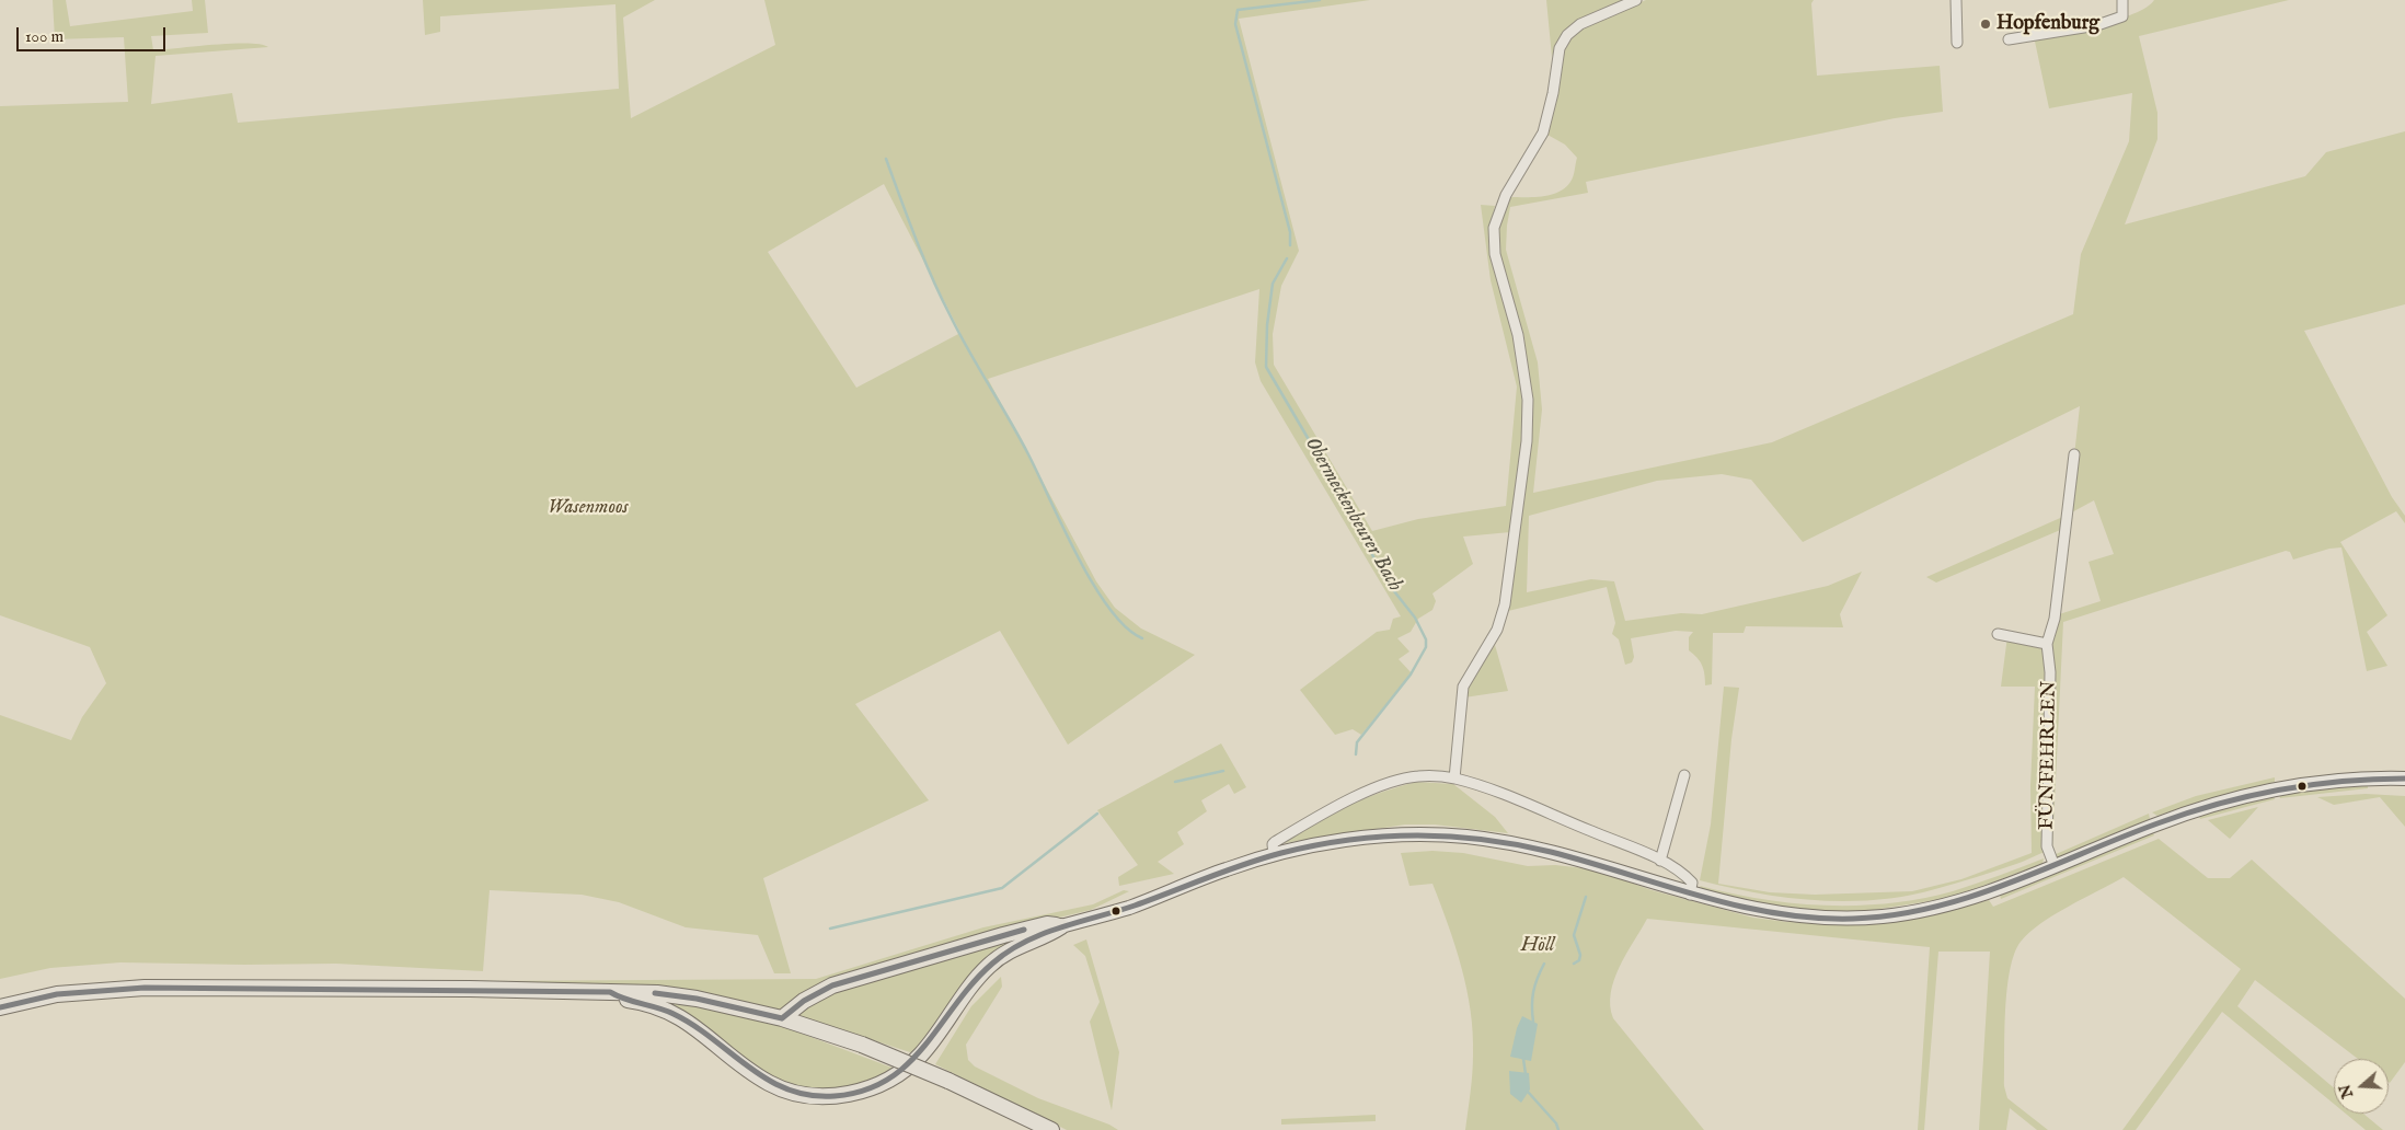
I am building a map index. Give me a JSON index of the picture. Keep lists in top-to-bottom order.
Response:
{
  "streets": {
    "street": ["FÜNFEHRLEN"]
  },
  "water": ["Obermeckenbeurer Bach"],
  "parks": ["Wasenmoos", "Höll"],
  "places": ["Hopfenburg"],
  "scale_bar": "100 m",
  "north": "left"
}
